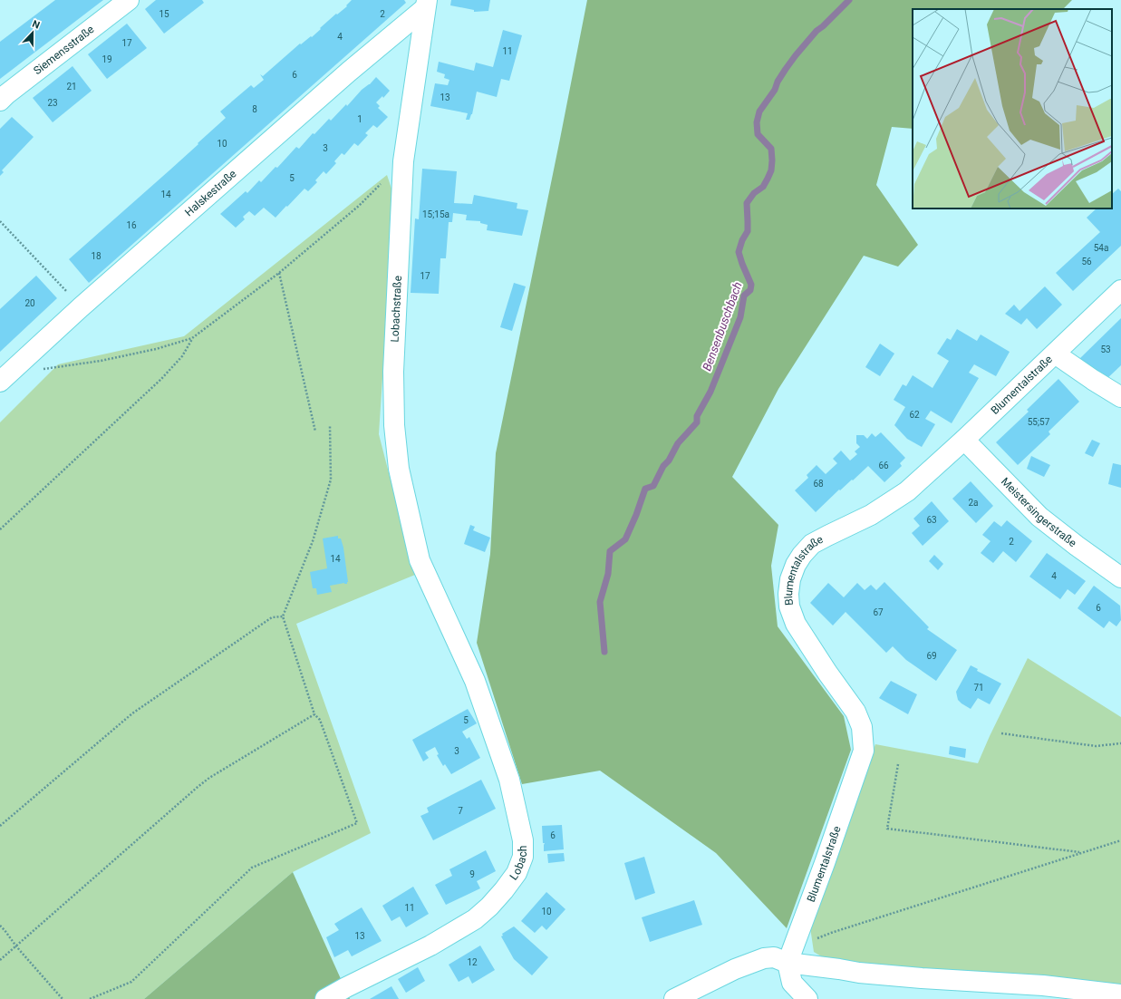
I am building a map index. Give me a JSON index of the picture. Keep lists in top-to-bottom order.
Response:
{
  "streets": {
    "street": [
      "Siemensstraße",
      "Halskestraße",
      "Lobachstraße",
      "Blumentalstraße",
      "Meistersingerstraße",
      "Lobach"
    ]
  },
  "crossings": [
    ["Halskestraße", "Lobachstraße"],
    ["Lobachstraße", "Lobach"],
    ["Blumentalstraße", "Meistersingerstraße"]
  ],
  "water": ["Bensenbuschbach"],
  "house_numbers": [
    "15",
    "2",
    "4",
    "17",
    "11",
    "19",
    "6",
    "21",
    "13",
    "23",
    "8",
    "1",
    "10",
    "3",
    "5",
    "14",
    "15;15a",
    "16",
    "54a",
    "18",
    "56",
    "17",
    "20",
    "53",
    "62",
    "55;57",
    "66",
    "68",
    "2a",
    "63",
    "2",
    "14",
    "4",
    "6",
    "67",
    "69",
    "71",
    "5",
    "3",
    "7",
    "6",
    "9",
    "11",
    "10",
    "13",
    "12"
  ],
  "north": "top"
}
